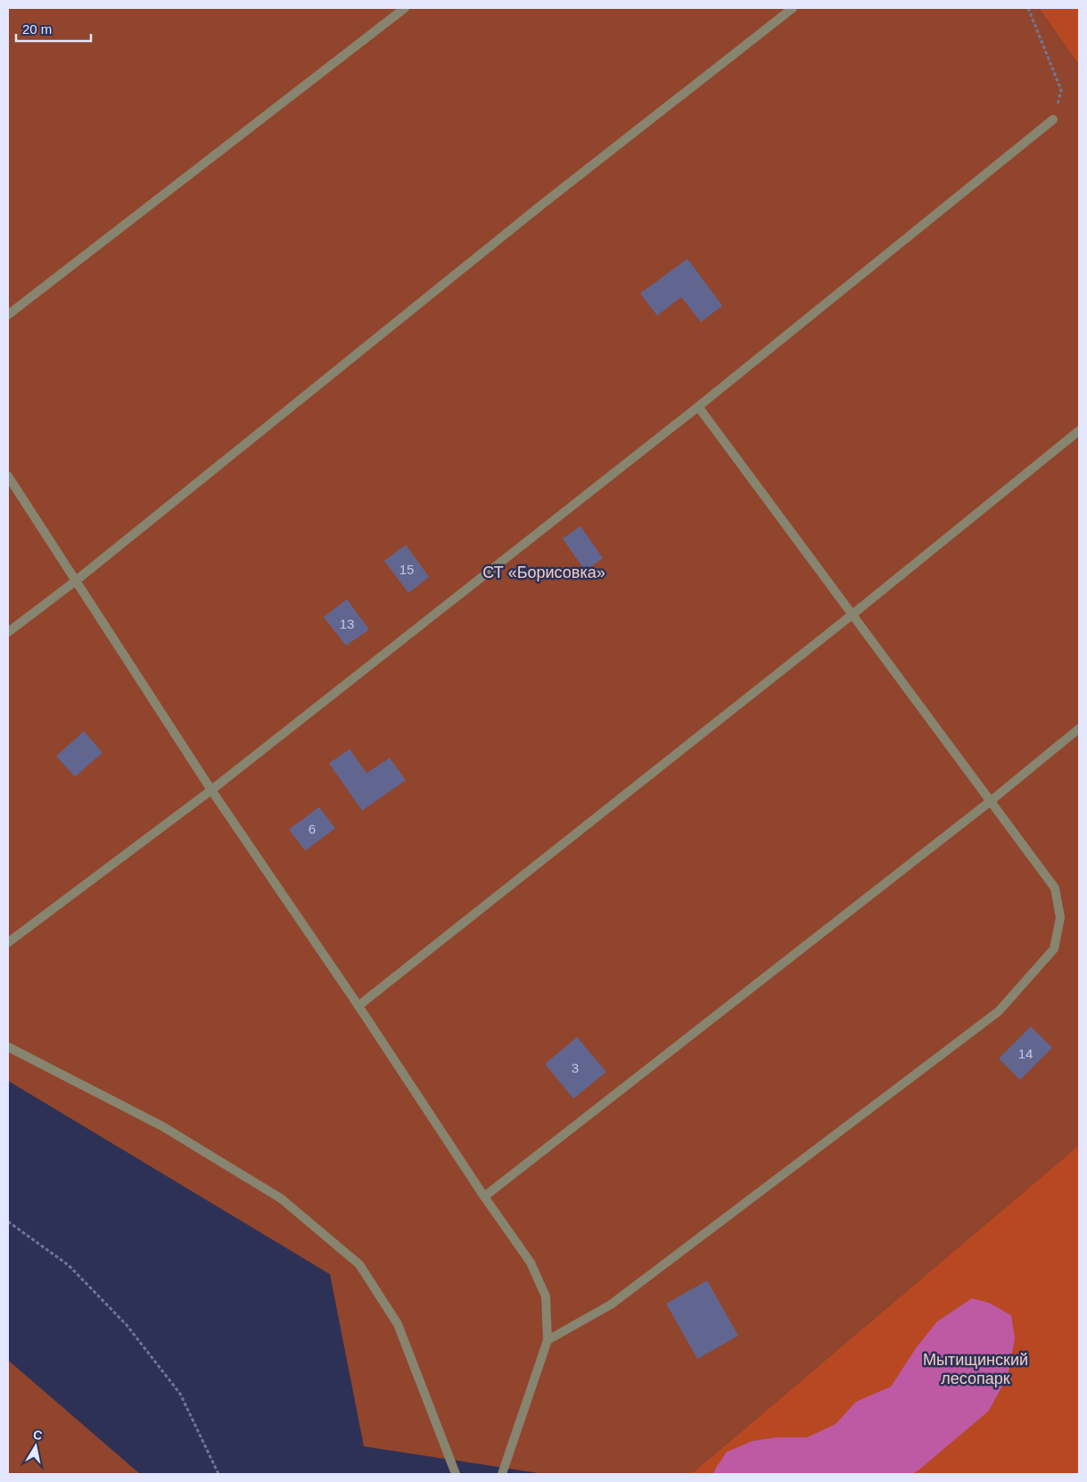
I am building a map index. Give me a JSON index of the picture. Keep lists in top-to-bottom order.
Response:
{
  "parks": ["СТ «Борисовка»", "Мытищинский лесопарк"],
  "house_numbers": [
    "15",
    "13",
    "6",
    "14",
    "3"
  ],
  "scale_bar": "20 m",
  "north": "top"
}
